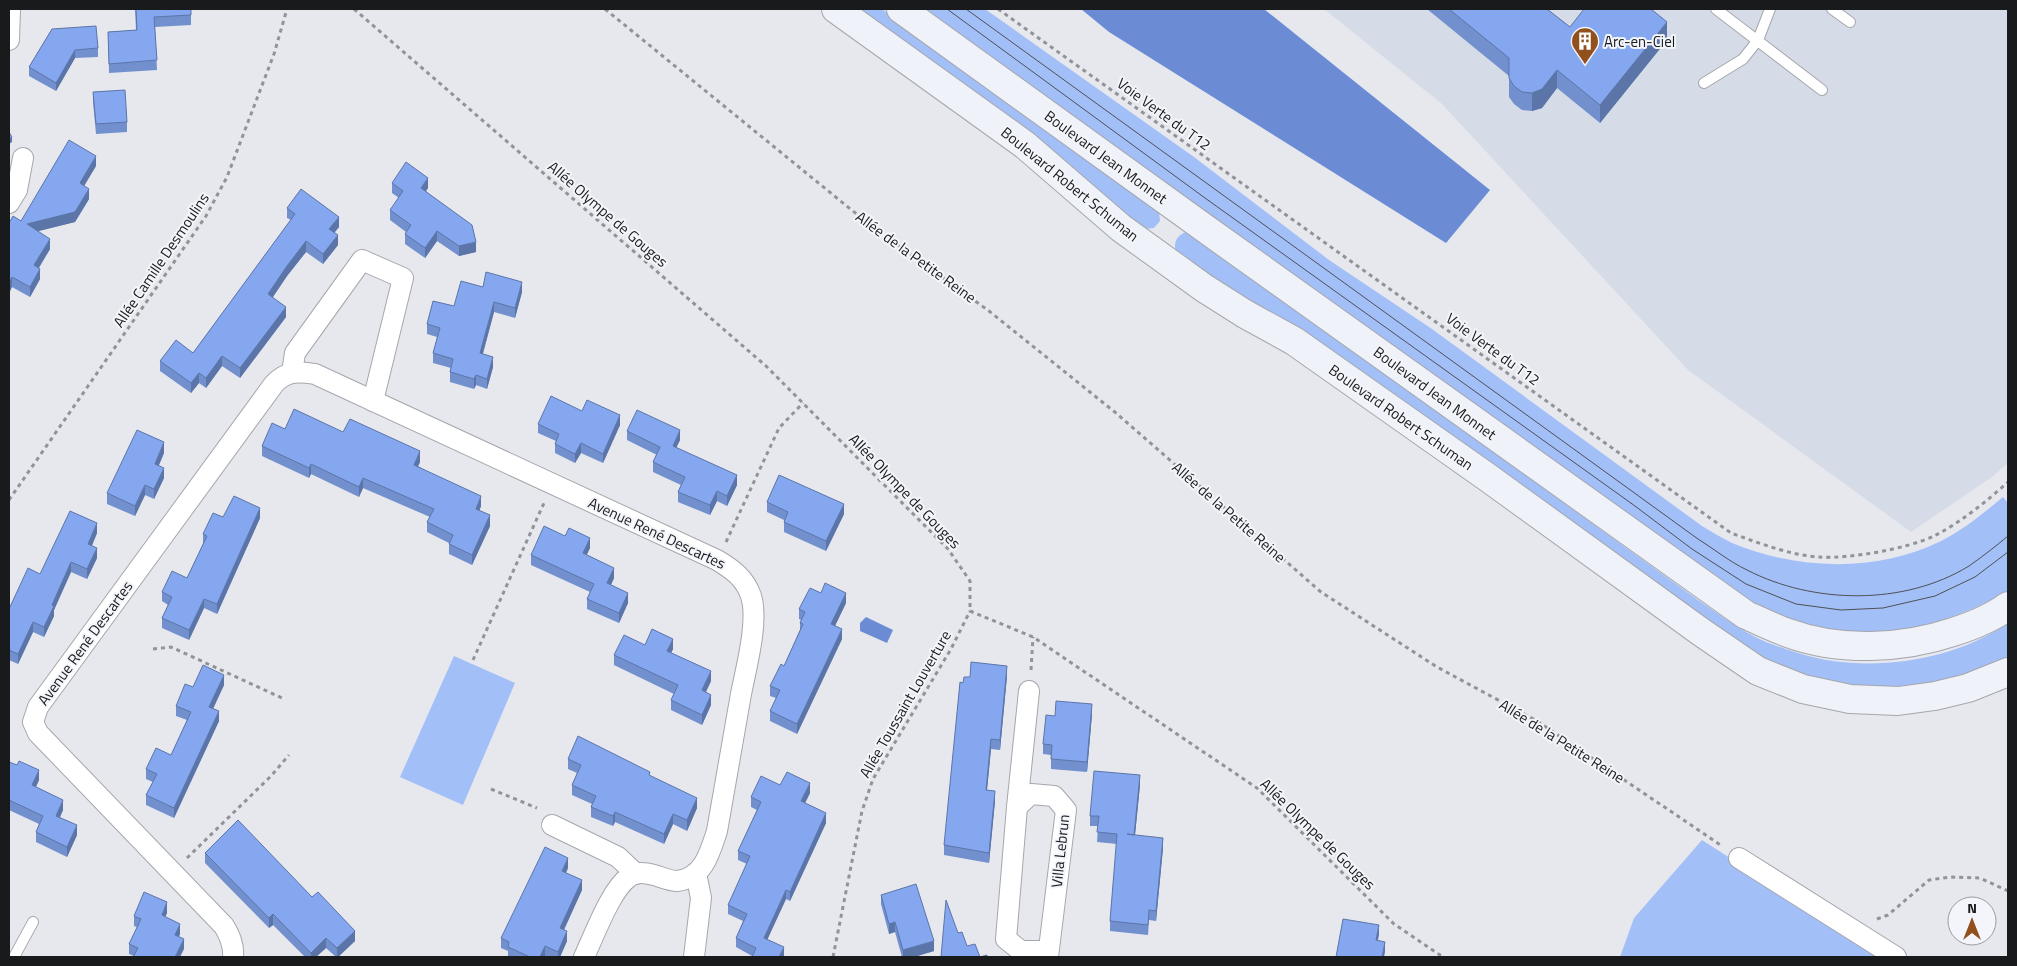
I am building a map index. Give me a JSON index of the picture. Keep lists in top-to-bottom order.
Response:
{
  "streets": {
    "main road": ["Boulevard Jean Monnet", "Boulevard Robert Schuman"],
    "street": ["Avenue René Descartes", "Villa Lebrun"],
    "path": [
      "Voie Verte du T12",
      "Allée Olympe de Gouges",
      "Allée de la Petite Reine",
      "Allée Camille Desmoulins",
      "Allée Toussaint Louverture"
    ]
  },
  "crossings": [
    ["Allée Olympe de Gouges", "Allée Toussaint Louverture"]
  ],
  "places": {
    "building": ["Arc-en-Ciel"]
  },
  "north": "top"
}
